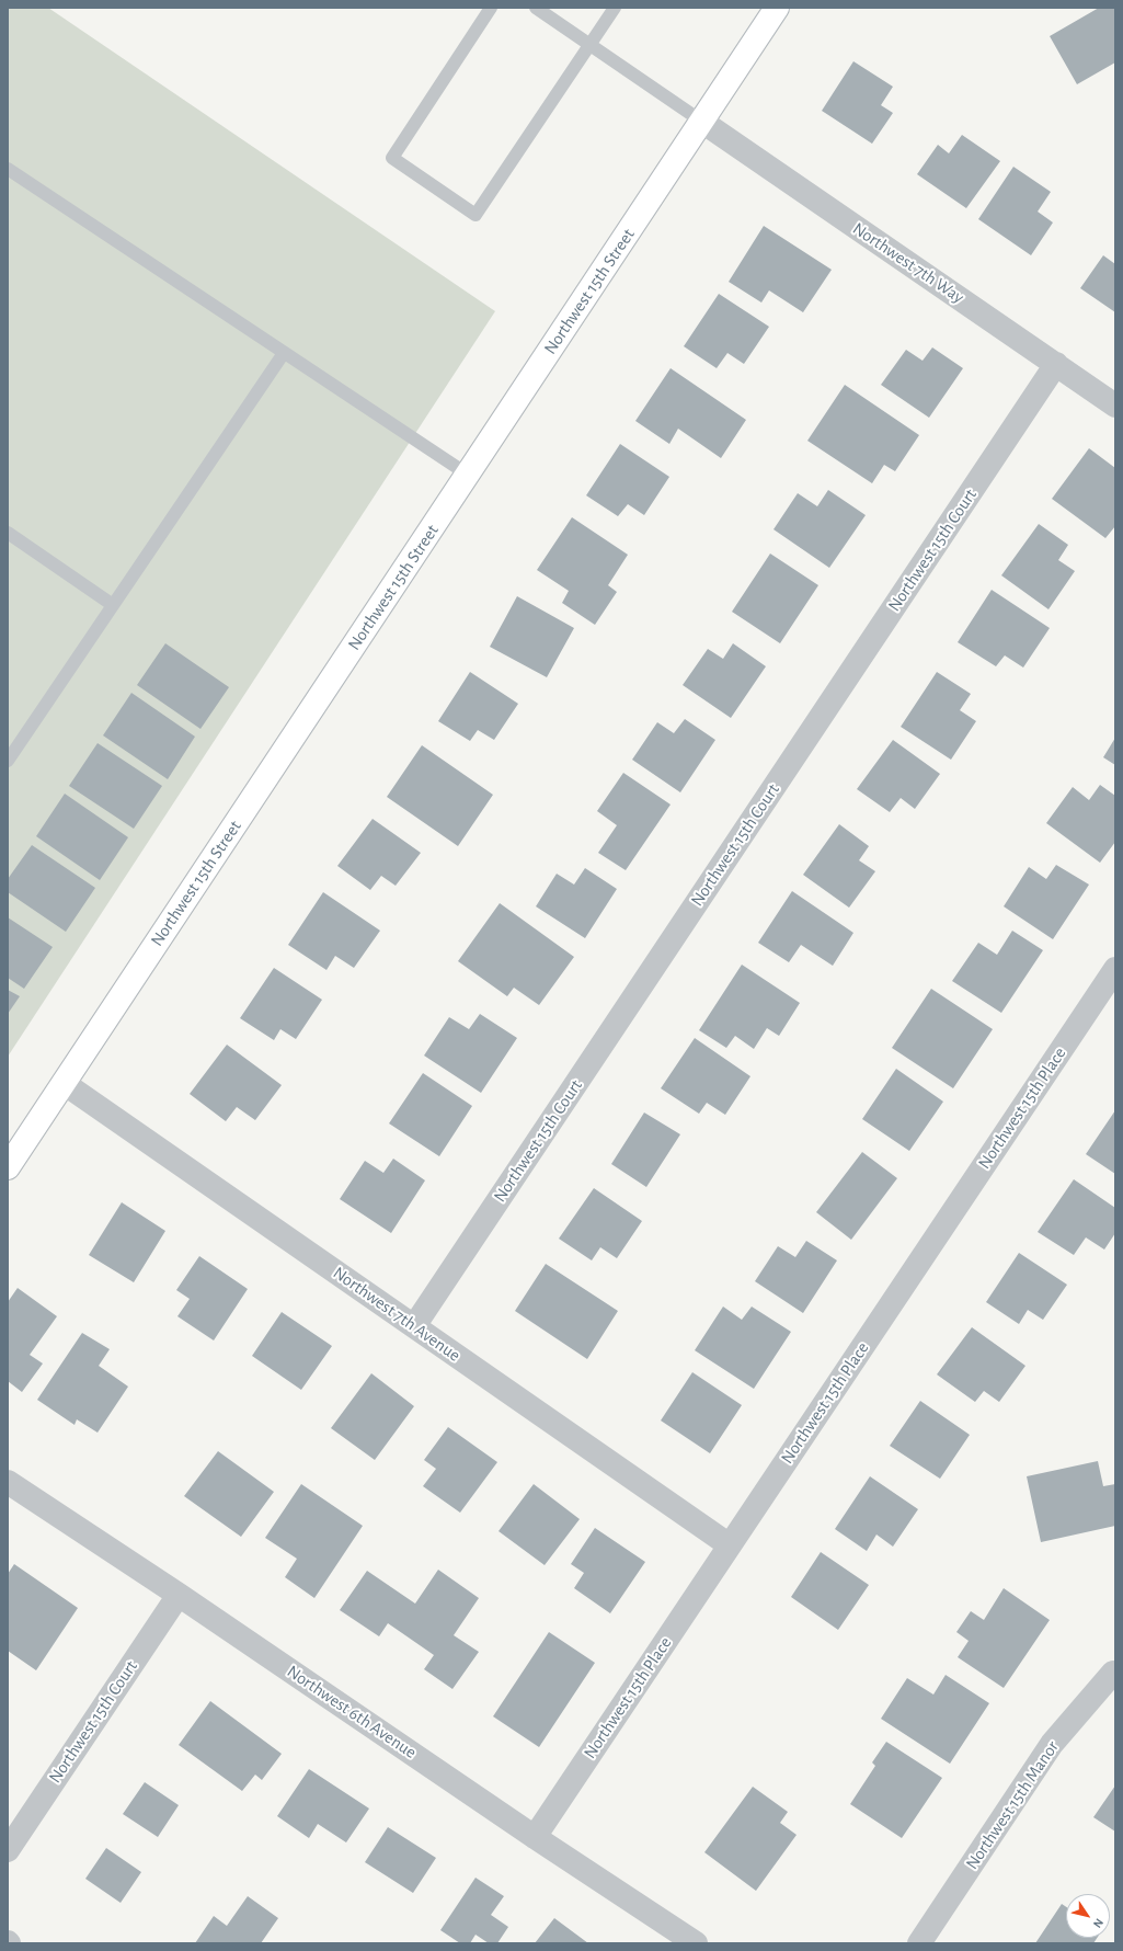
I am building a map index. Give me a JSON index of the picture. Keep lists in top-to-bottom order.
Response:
{
  "streets": {
    "street": [
      "Northwest 7th Way",
      "Northwest 15th Street",
      "Northwest 15th Court",
      "Northwest 15th Place",
      "Northwest 7th Avenue",
      "Northwest 6th Avenue",
      "Northwest 15th Manor"
    ]
  },
  "crossings": [
    ["Northwest 7th Way", "Northwest 15th Street"],
    ["Northwest 7th Way", "Northwest 15th Court"],
    ["Northwest 15th Street", "Northwest 7th Avenue"],
    ["Northwest 15th Court", "Northwest 7th Avenue"],
    ["Northwest 15th Court", "Northwest 6th Avenue"],
    ["Northwest 15th Place", "Northwest 7th Avenue"],
    ["Northwest 15th Place", "Northwest 6th Avenue"]
  ],
  "north": "bottom right"
}
